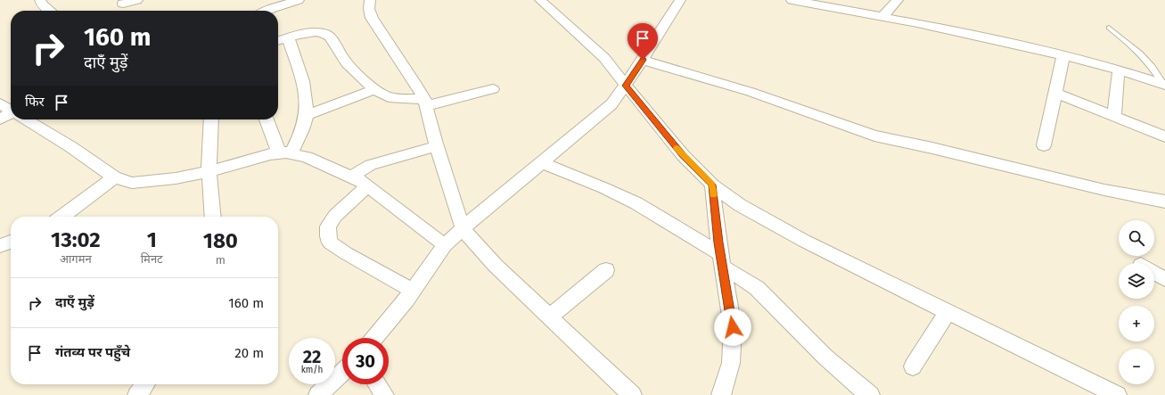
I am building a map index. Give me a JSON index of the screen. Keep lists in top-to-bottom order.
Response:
{
  "page": {
    "turn": ["160 m", "दाएँ मुड़ें"],
    "then": "फिर",
    "eta": [
      "13:02",
      "आगमन",
      "1",
      "मिनट",
      "180",
      "m"
    ],
    "map_buttons": ["+", "−"],
    "list": [
      {
        "name": "दाएँ मुड़ें",
        "value": "160 m"
      },
      {
        "name": "गंतव्य पर पहुँचे",
        "value": "20 m"
      }
    ],
    "speed": "22 km/h",
    "limit": "30"
  }
}
